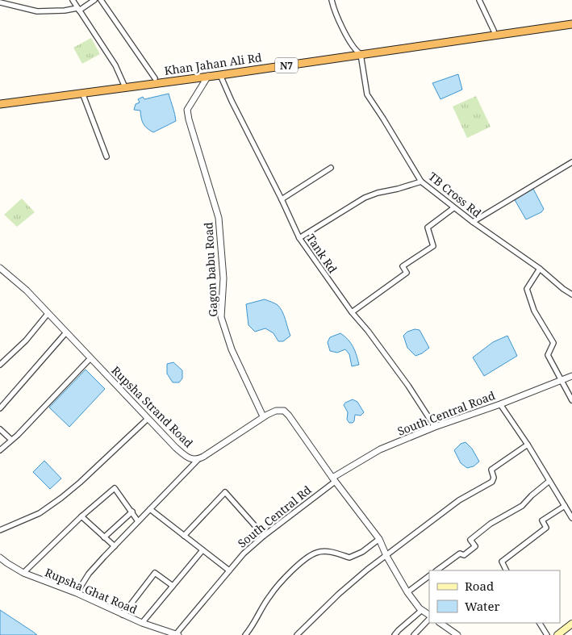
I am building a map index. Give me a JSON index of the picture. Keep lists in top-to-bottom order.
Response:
{
  "streets": {
    "highway": ["Khan Jahan Ali Rd", "N7"],
    "street": [
      "TB Cross Rd",
      "Tank Rd",
      "Gagon babu Road",
      "Rupsha Strand Road",
      "South Central Road",
      "South Central Rd",
      "Rupsha Ghat Road"
    ]
  },
  "crossings": [
    ["Khan Jahan Ali Rd", "TB Cross Rd"],
    ["Khan Jahan Ali Rd", "Tank Rd"],
    ["Khan Jahan Ali Rd", "Gagon babu Road"],
    ["Tank Rd", "South Central Road"],
    ["Gagon babu Road", "Rupsha Strand Road"],
    ["Rupsha Strand Road", "South Central Road"],
    ["Rupsha Strand Road", "South Central Rd"],
    ["South Central Road", "South Central Rd"],
    ["South Central Rd", "Rupsha Ghat Road"]
  ],
  "legend": ["Road", "Water"]
}
